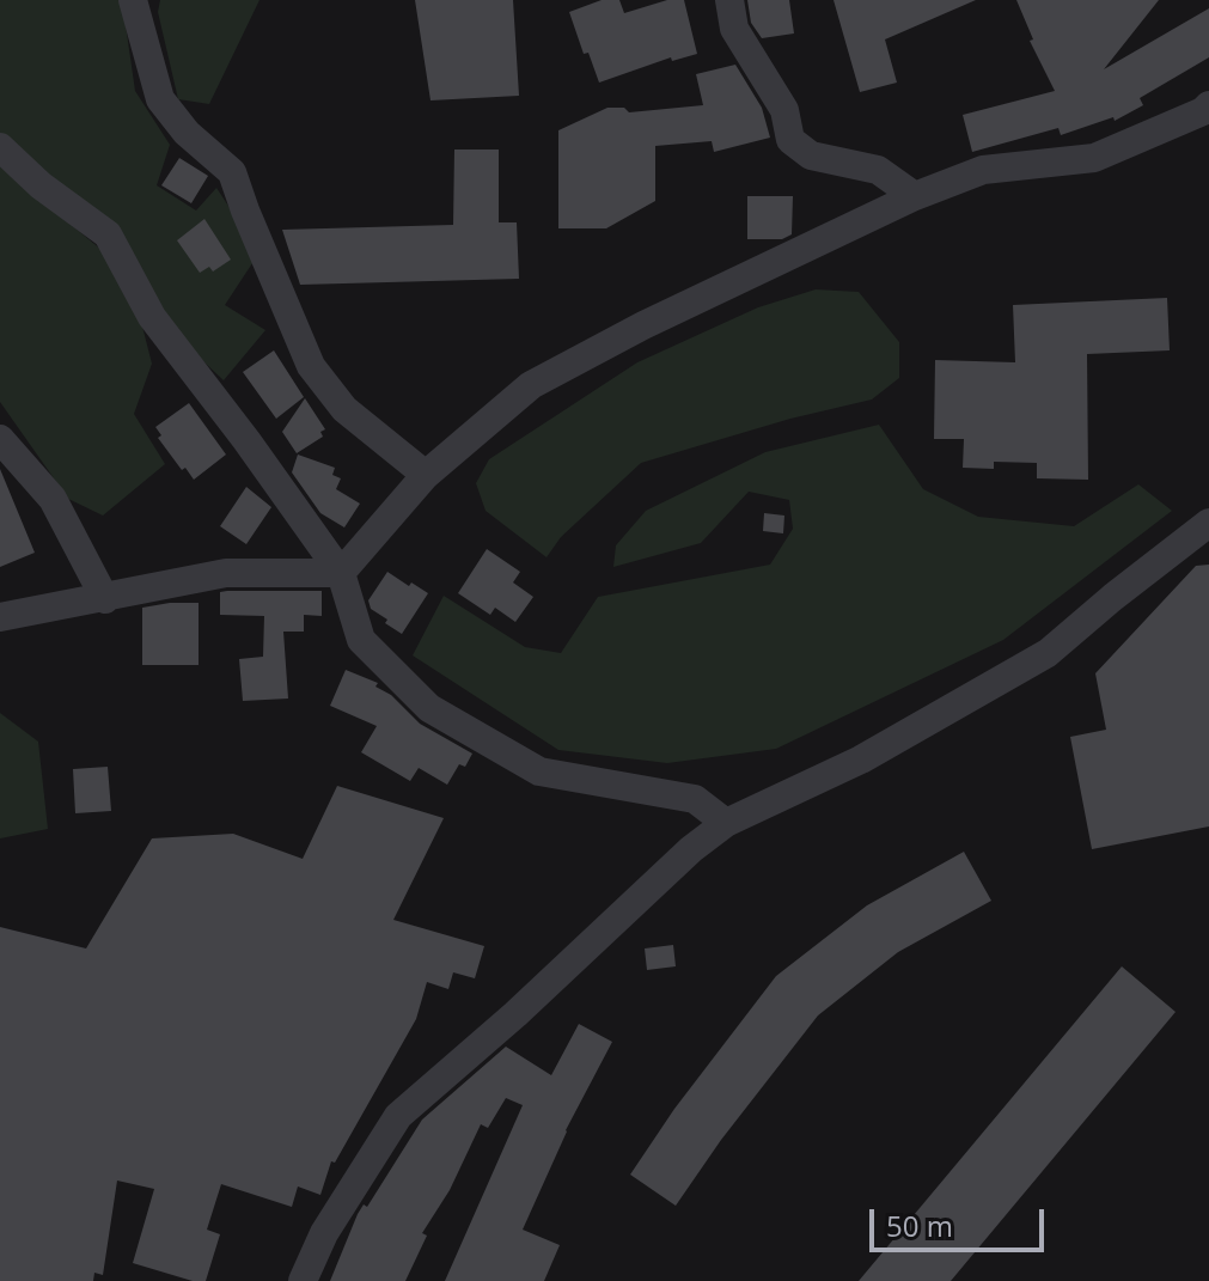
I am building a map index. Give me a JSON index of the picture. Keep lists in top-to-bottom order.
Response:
{
  "scale_bar": "50 m"
}
